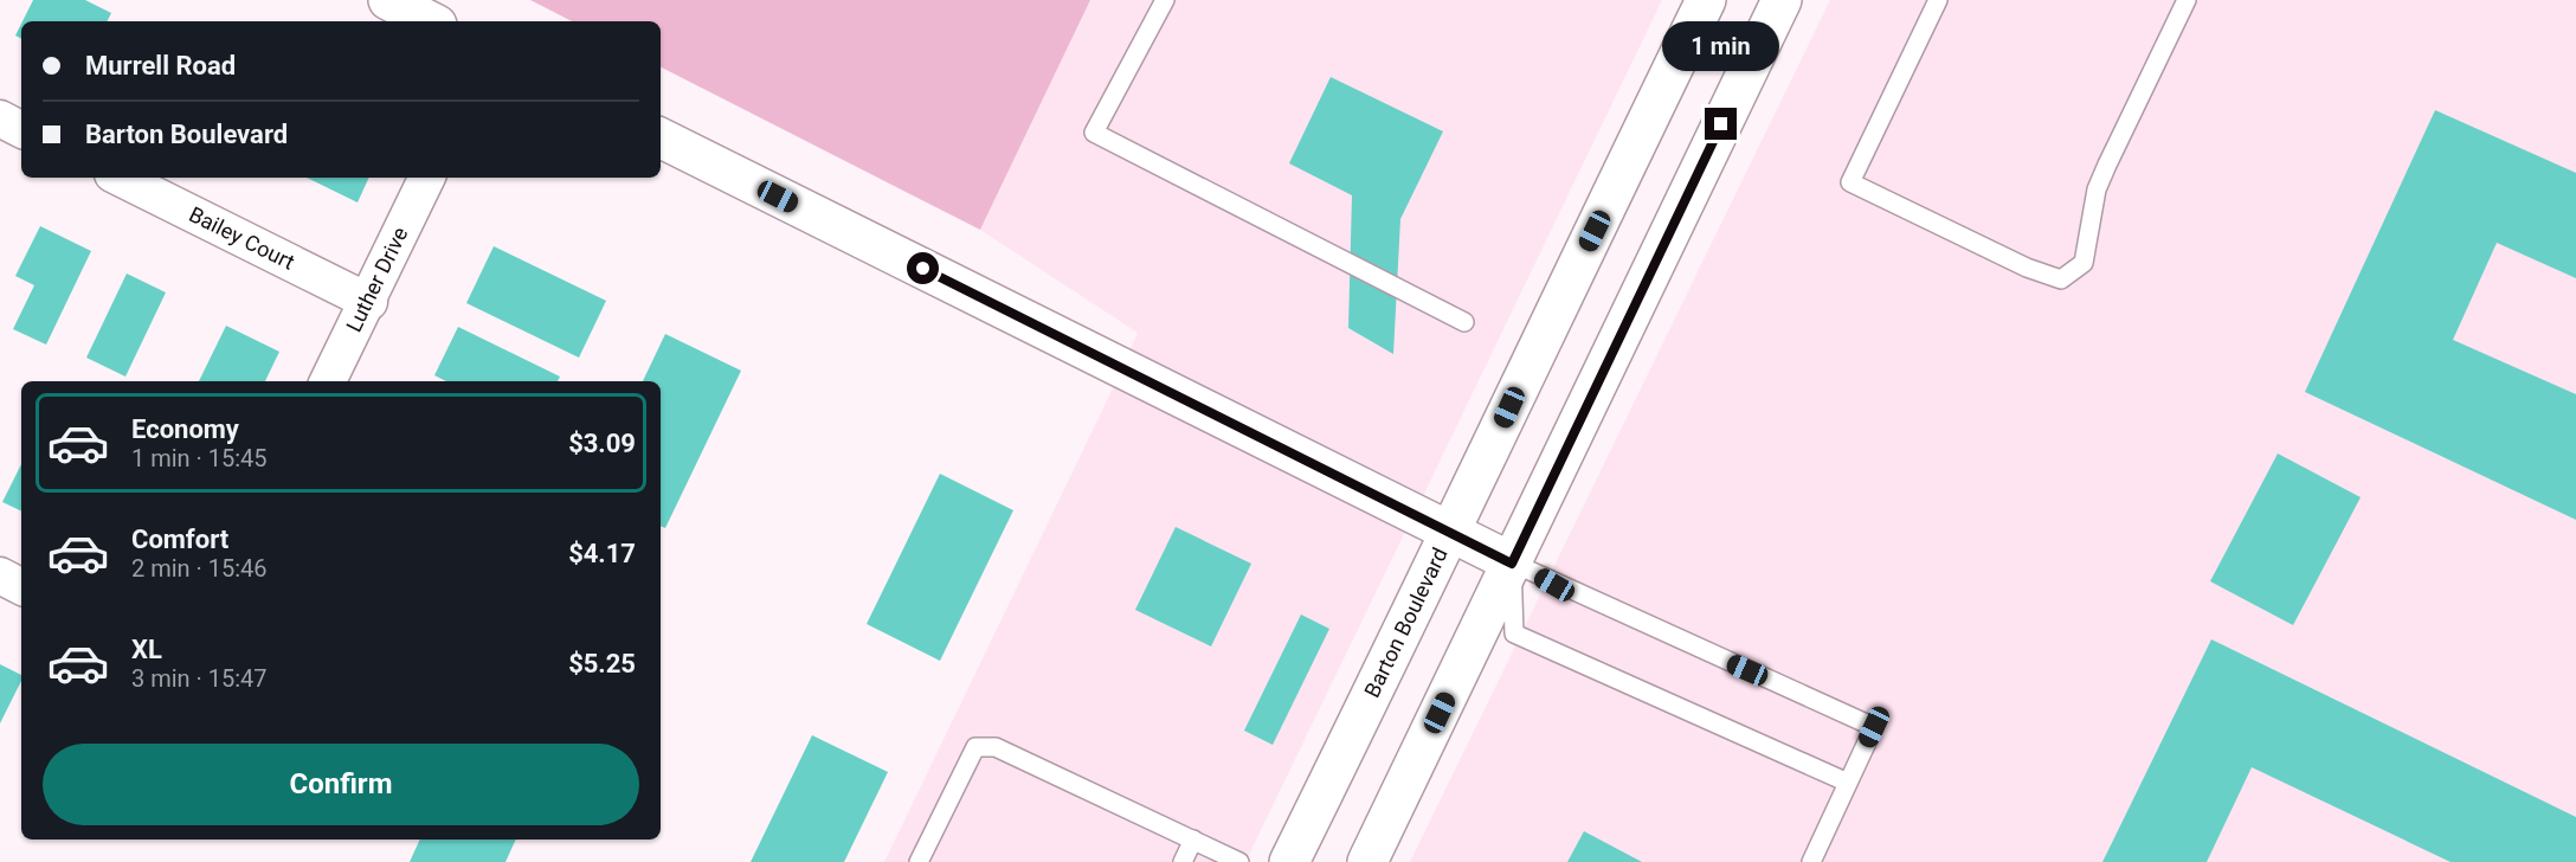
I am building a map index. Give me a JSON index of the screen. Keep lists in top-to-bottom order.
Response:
{
  "streets": {
    "main road": ["Barton Boulevard"],
    "street": ["Bailey Court", "Luther Drive"]
  },
  "crossings": [
    ["Bailey Court", "Luther Drive"]
  ],
  "page": {
    "bubble": "1 min",
    "banner": ["Murrell Road", "Barton Boulevard"],
    "list": [
      {
        "name": "Economy",
        "note": "1 min · 15:45",
        "value": "$3.09"
      },
      {
        "name": "Comfort",
        "note": "2 min · 15:46",
        "value": "$4.17"
      },
      {
        "name": "XL",
        "note": "3 min · 15:47",
        "value": "$5.25"
      }
    ],
    "buttons": "Confirm"
  }
}
